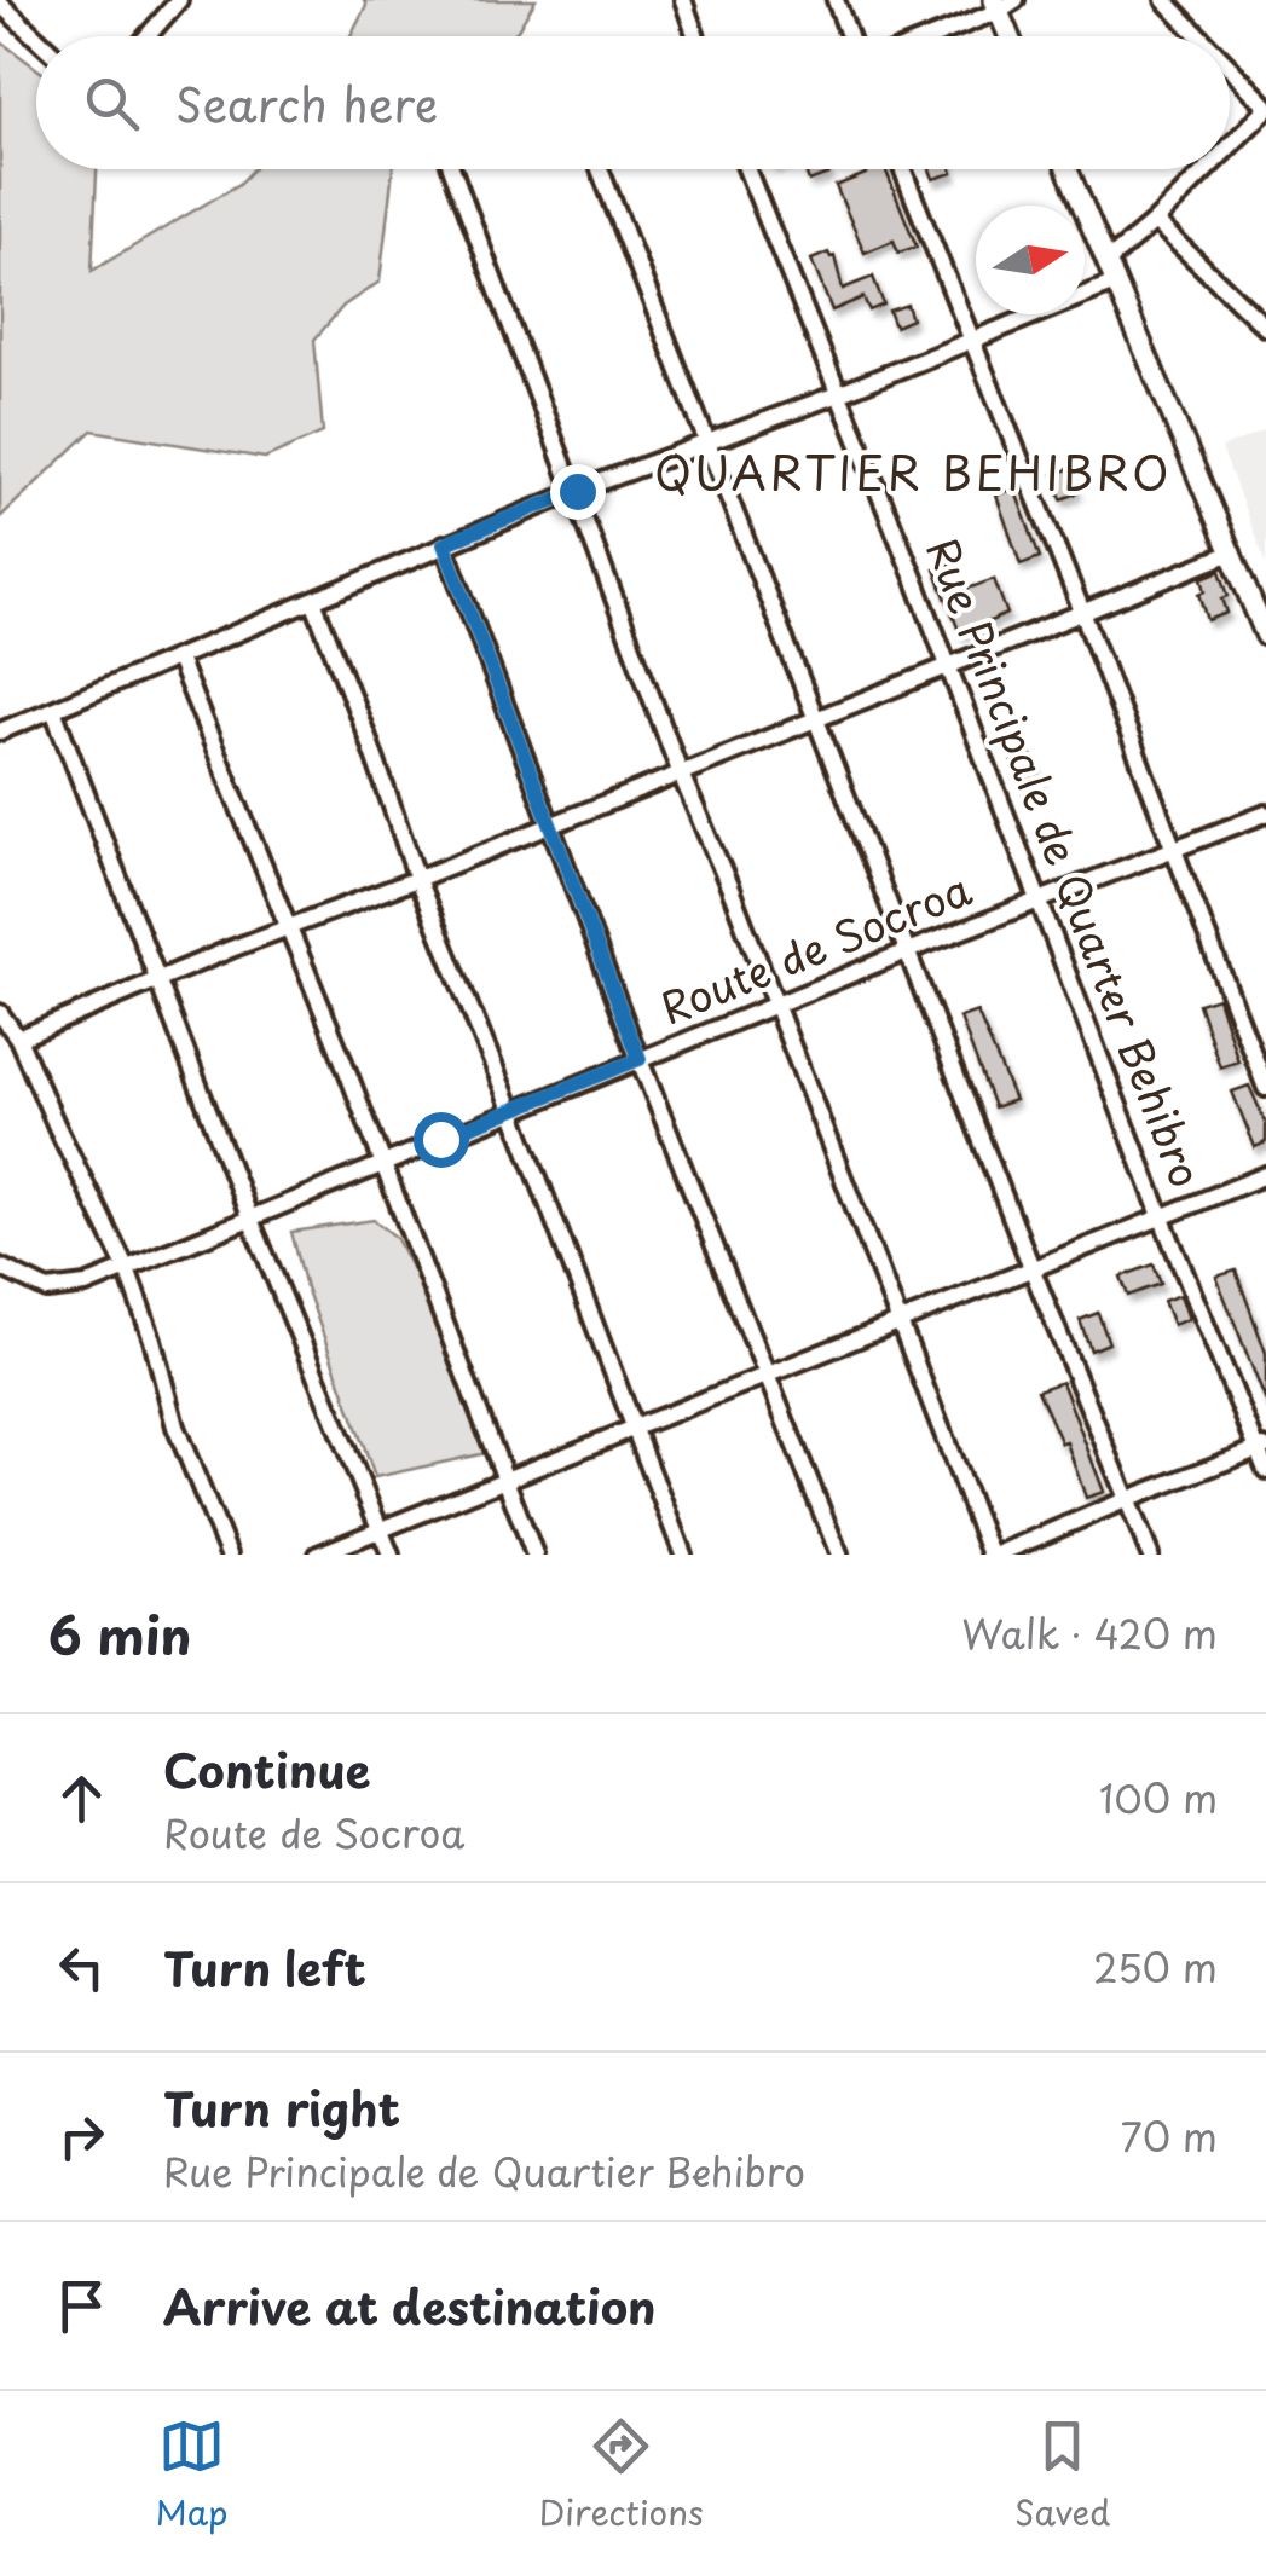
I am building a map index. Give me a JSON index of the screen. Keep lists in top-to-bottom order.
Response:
{
  "streets": {
    "street": ["Rue Principale de Quarter Behibro", "Route de Socroa"]
  },
  "crossings": [
    ["Rue Principale de Quarter Behibro", "Route de Socroa"]
  ],
  "districts": ["QUARTIER BEHIBRO"],
  "north": "right",
  "page": {
    "search": "Search here",
    "heading": ["6 min", "Walk · 420 m"],
    "list": [
      ["Continue", "Route de Socroa", "100 m"],
      ["Turn left", "250 m"],
      ["Turn right", "Rue Principale de Quartier Behibro", "70 m"],
      "Arrive at destination"
    ],
    "nav": ["Map", "Directions", "Saved"]
  }
}
